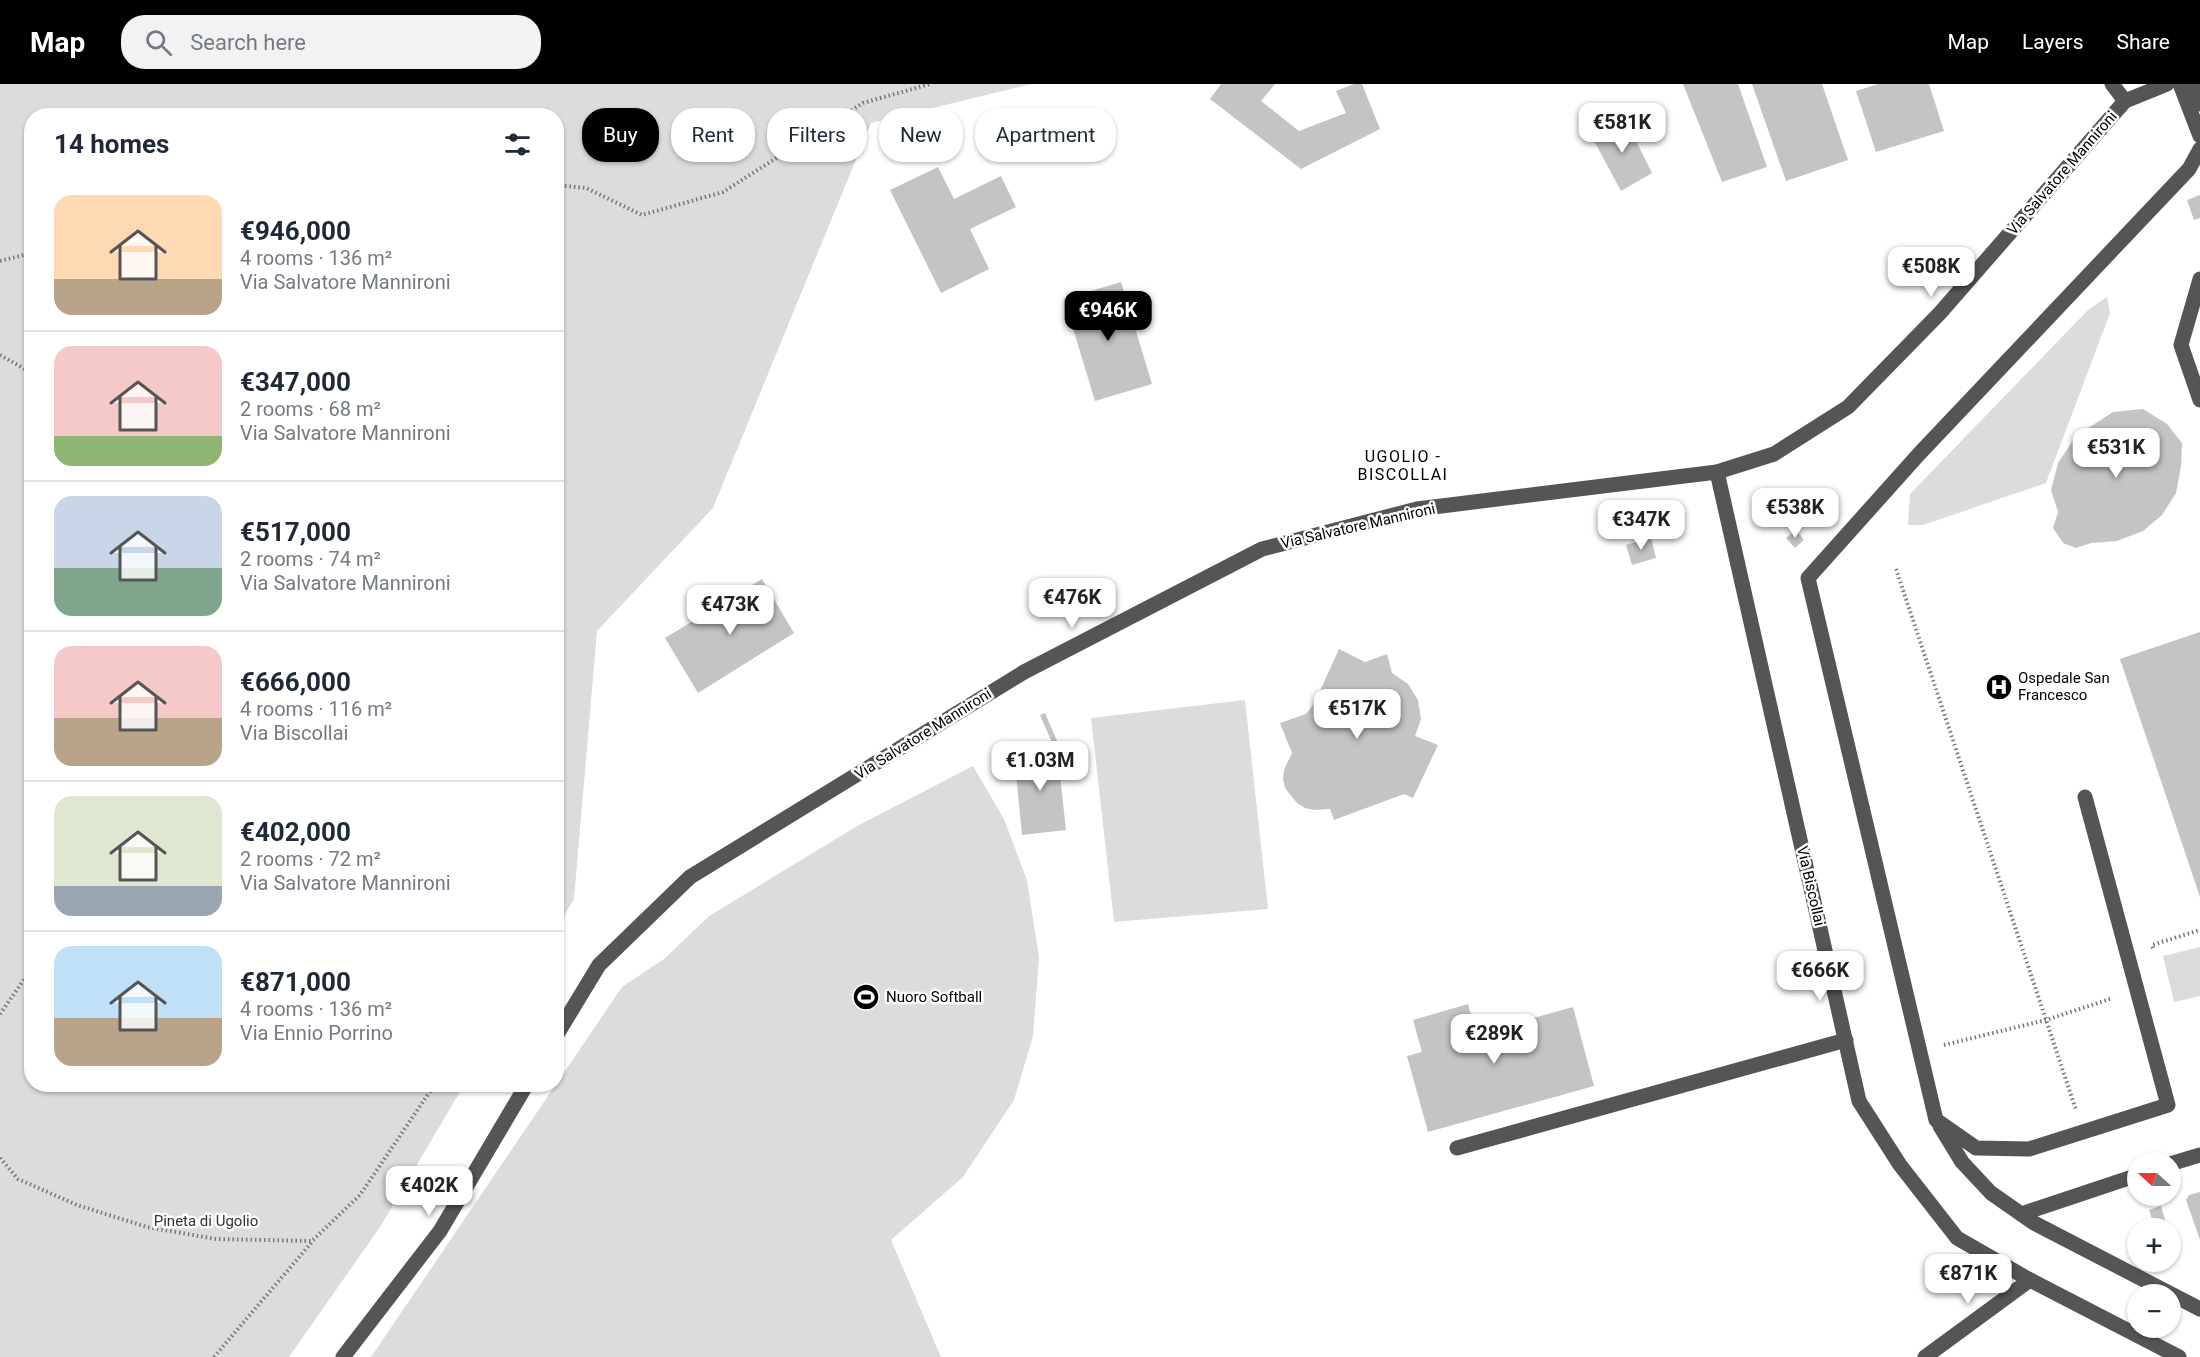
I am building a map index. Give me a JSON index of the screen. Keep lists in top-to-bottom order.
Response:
{
  "streets": {
    "street": ["Via Salvatore Mannironi", "Via Biscollai"]
  },
  "crossings": [
    ["Via Salvatore Mannironi", "Via Biscollai"]
  ],
  "districts": ["UGOLIO - BISCOLLAI"],
  "parks": ["Pineta di Ugolio"],
  "places": {
    "hospital": ["Ospedale San Francesco"],
    "sports": ["Nuoro Softball"]
  },
  "north": "left",
  "page": {
    "header": "Map",
    "search": "Search here",
    "nav": ["Map", "Layers", "Share"],
    "price": [
      "€581K",
      "€508K",
      "€946K",
      "€531K",
      "€538K",
      "€347K",
      "€476K",
      "€473K",
      "€517K",
      "€1.03M",
      "€666K",
      "€289K",
      "€402K",
      "€871K"
    ],
    "chip": [
      "Buy",
      "Rent",
      "Filters",
      "New",
      "Apartment"
    ],
    "heading": "14 homes",
    "list": [
      {
        "name": "€946,000",
        "note": "4 rooms · 136 m² · Via Salvatore Mannironi"
      },
      {
        "name": "€347,000",
        "note": "2 rooms · 68 m² · Via Salvatore Mannironi"
      },
      {
        "name": "€517,000",
        "note": "2 rooms · 74 m² · Via Salvatore Mannironi"
      },
      {
        "name": "€666,000",
        "note": "4 rooms · 116 m² · Via Biscollai"
      },
      {
        "name": "€402,000",
        "note": "2 rooms · 72 m² · Via Salvatore Mannironi"
      },
      {
        "name": "€871,000",
        "note": "4 rooms · 136 m² · Via Ennio Porrino"
      }
    ],
    "map_buttons": ["+", "−"]
  }
}
